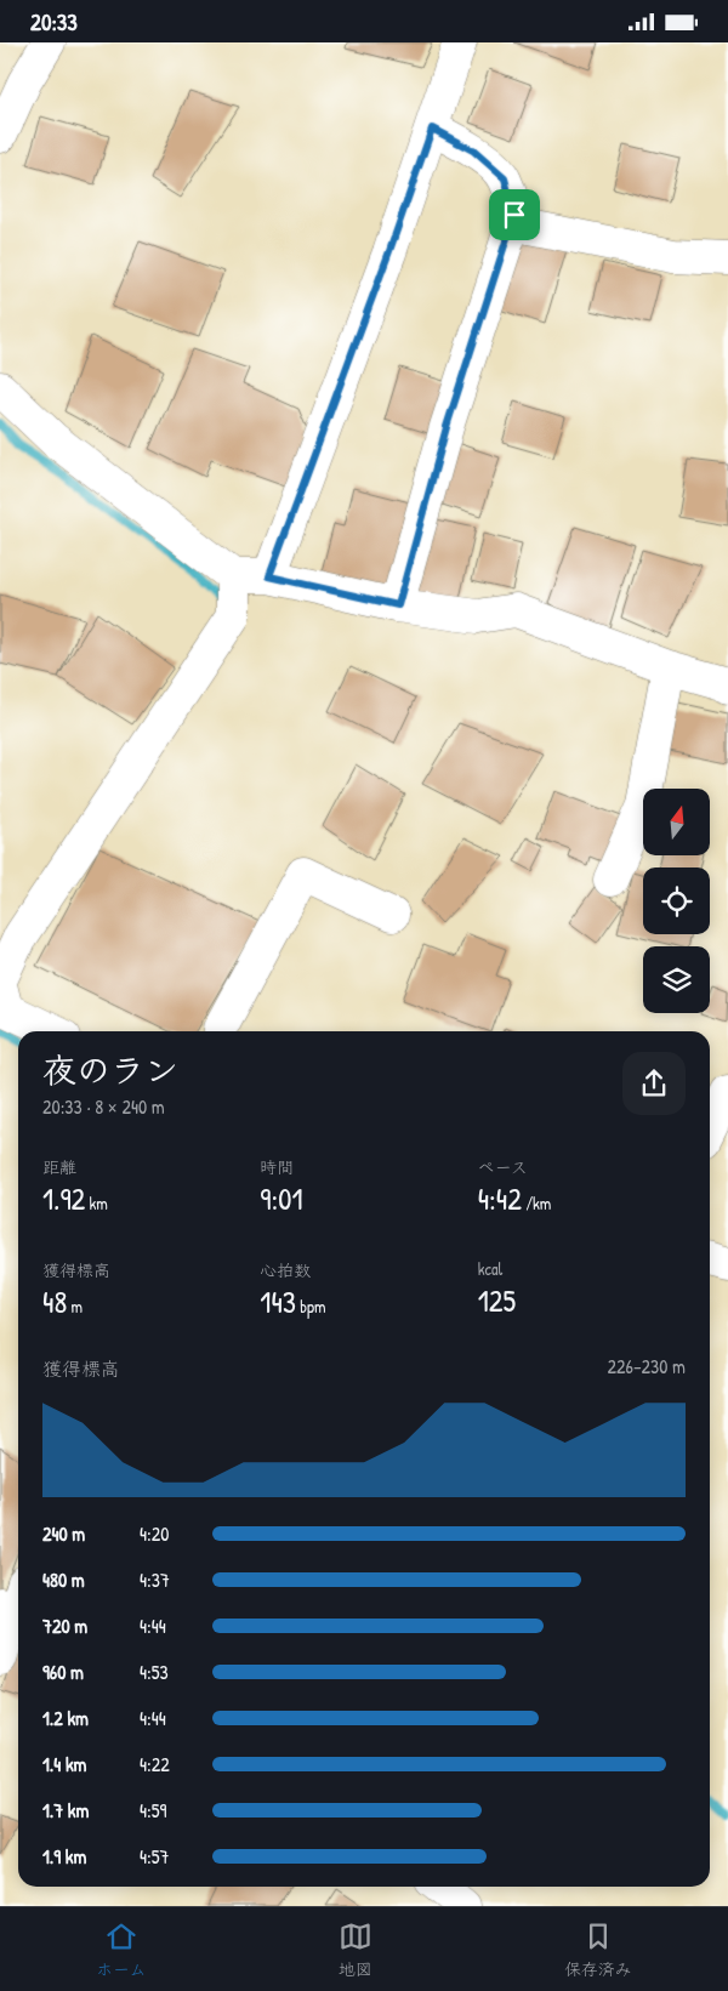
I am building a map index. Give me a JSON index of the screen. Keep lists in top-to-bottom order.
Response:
{
  "north": "top",
  "page": {
    "status": "20:33",
    "heading": ["夜のラン", "20:33 · 8 × 240 m"],
    "stats": [
      ["距離", "1.92 km"],
      ["時間", "9:01"],
      ["ペース", "4:42 /km"],
      ["獲得標高", "48 m"],
      ["心拍数", "143 bpm"],
      ["kcal", "125"]
    ],
    "chart": ["獲得標高", "226–230 m"],
    "list": [
      {
        "name": "240 m",
        "note": "4:20"
      },
      {
        "name": "480 m",
        "note": "4:37"
      },
      {
        "name": "720 m",
        "note": "4:44"
      },
      {
        "name": "960 m",
        "note": "4:53"
      },
      {
        "name": "1.2 km",
        "note": "4:44"
      },
      {
        "name": "1.4 km",
        "note": "4:22"
      },
      {
        "name": "1.7 km",
        "note": "4:59"
      },
      {
        "name": "1.9 km",
        "note": "4:57"
      }
    ],
    "tabs": ["ホーム", "地図", "保存済み"]
  }
}
